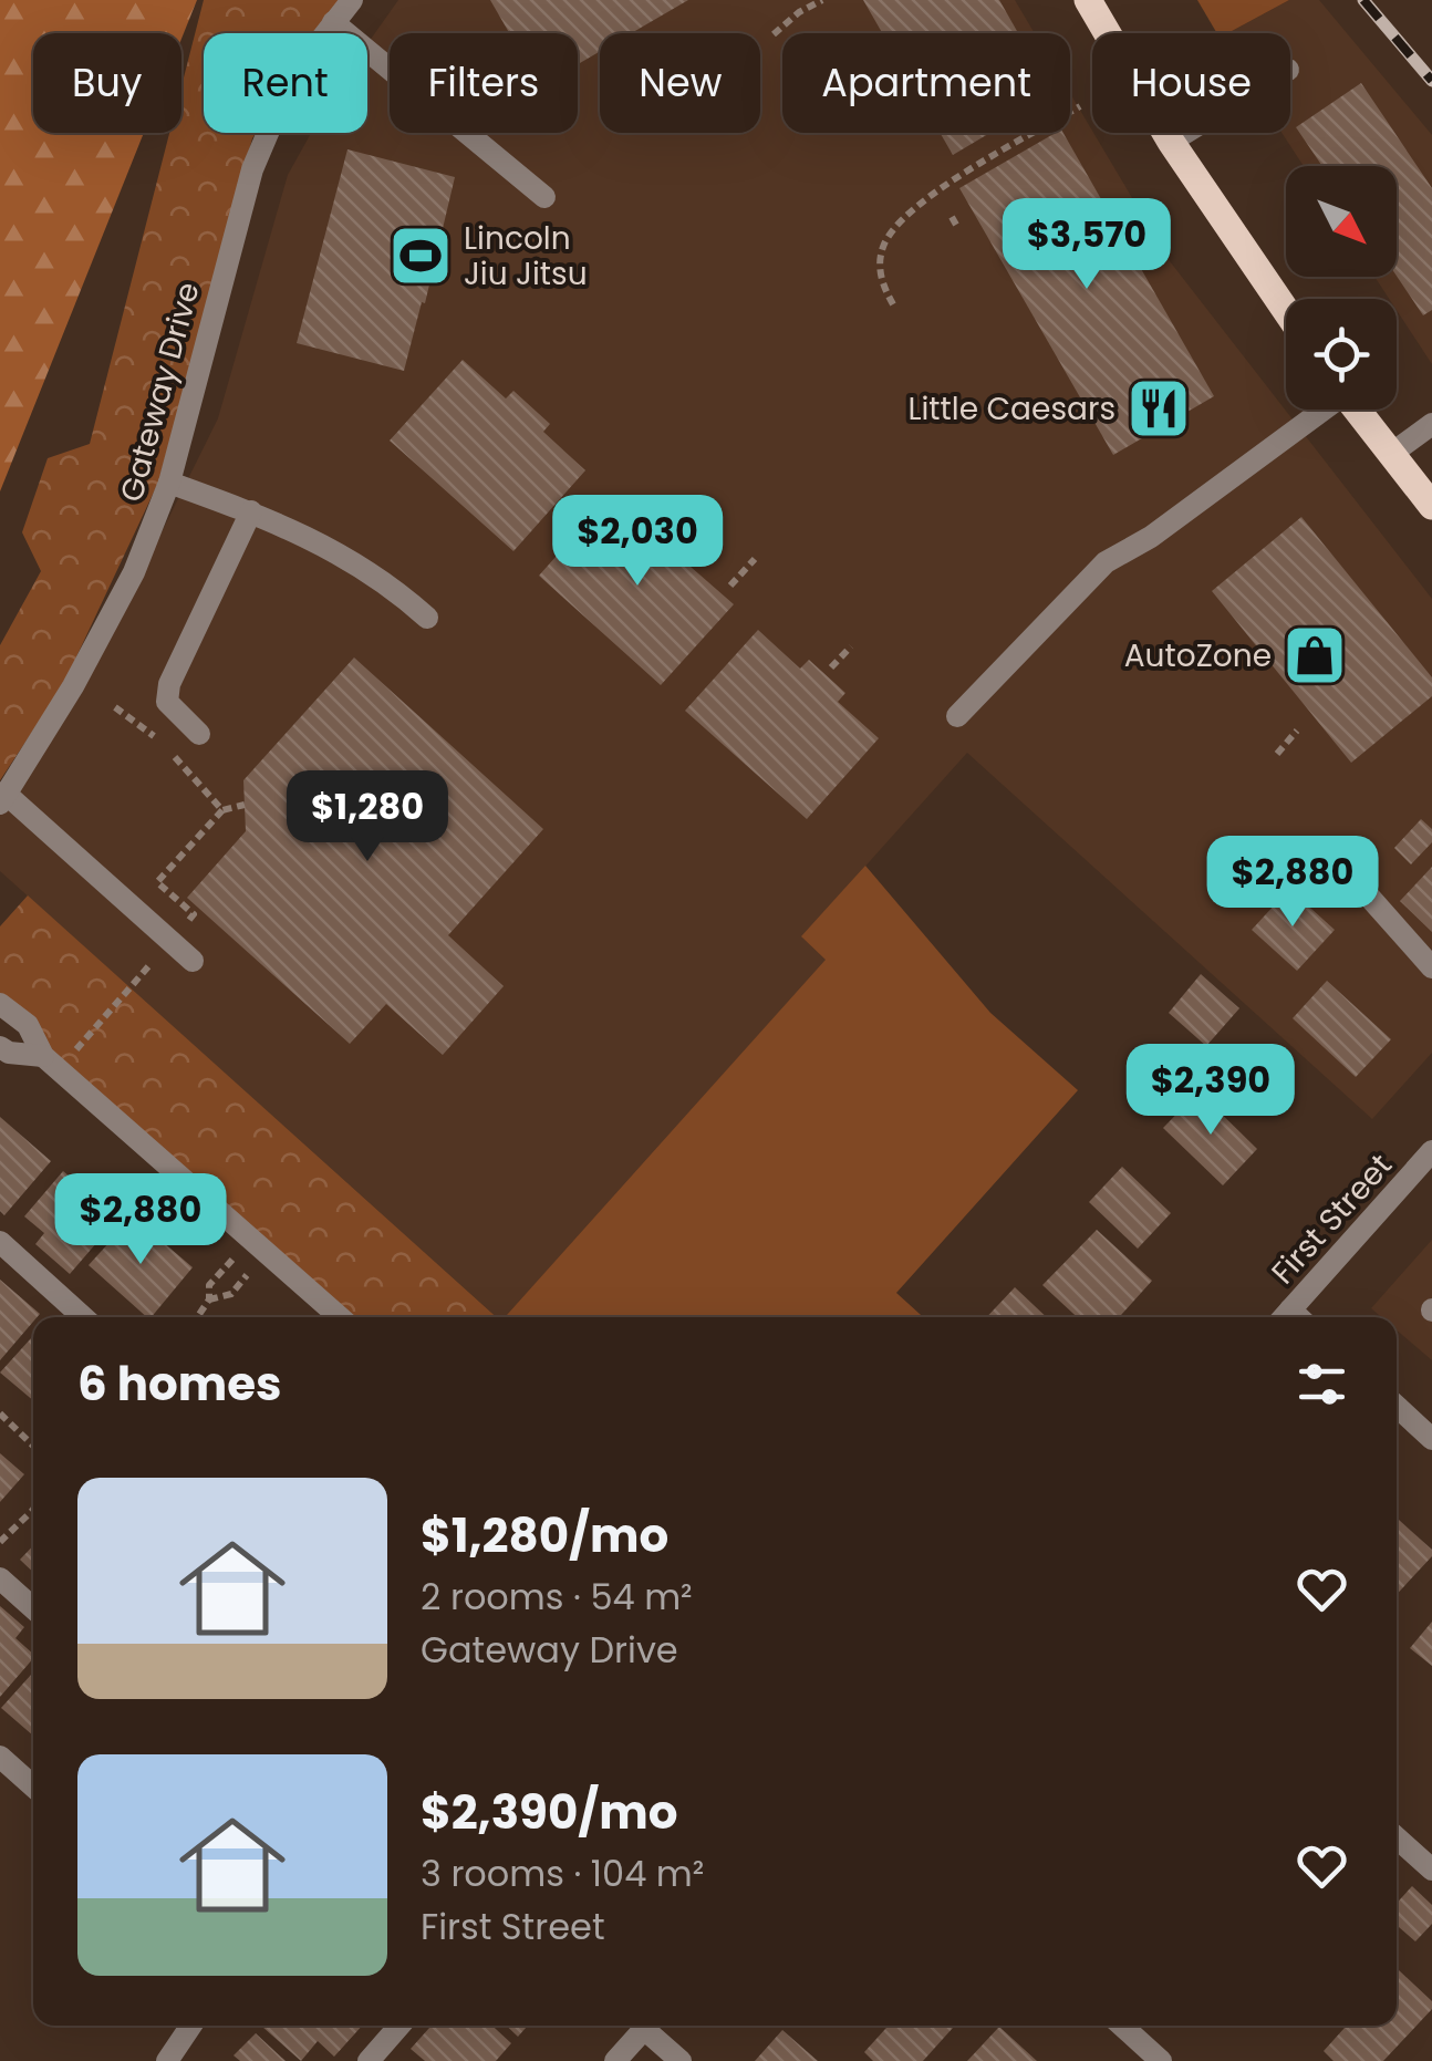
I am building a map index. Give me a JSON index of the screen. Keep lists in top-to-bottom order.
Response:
{
  "streets": {
    "street": ["Gateway Drive", "First Street"]
  },
  "places": {
    "sports": ["Lincoln Jiu Jitsu"],
    "restaurant": ["Little Caesars"],
    "shop": ["AutoZone"]
  },
  "north": "bottom right",
  "page": {
    "chip": [
      "Buy",
      "Rent",
      "Filters",
      "New",
      "Apartment",
      "House"
    ],
    "price": [
      "$3,570",
      "$2,030",
      "$1,280",
      "$2,880",
      "$2,390",
      "$2,880"
    ],
    "heading": "6 homes",
    "list": [
      {
        "name": "$1,280/mo",
        "note": "2 rooms · 54 m² · Gateway Drive"
      },
      {
        "name": "$2,390/mo",
        "note": "3 rooms · 104 m² · First Street"
      }
    ]
  }
}
